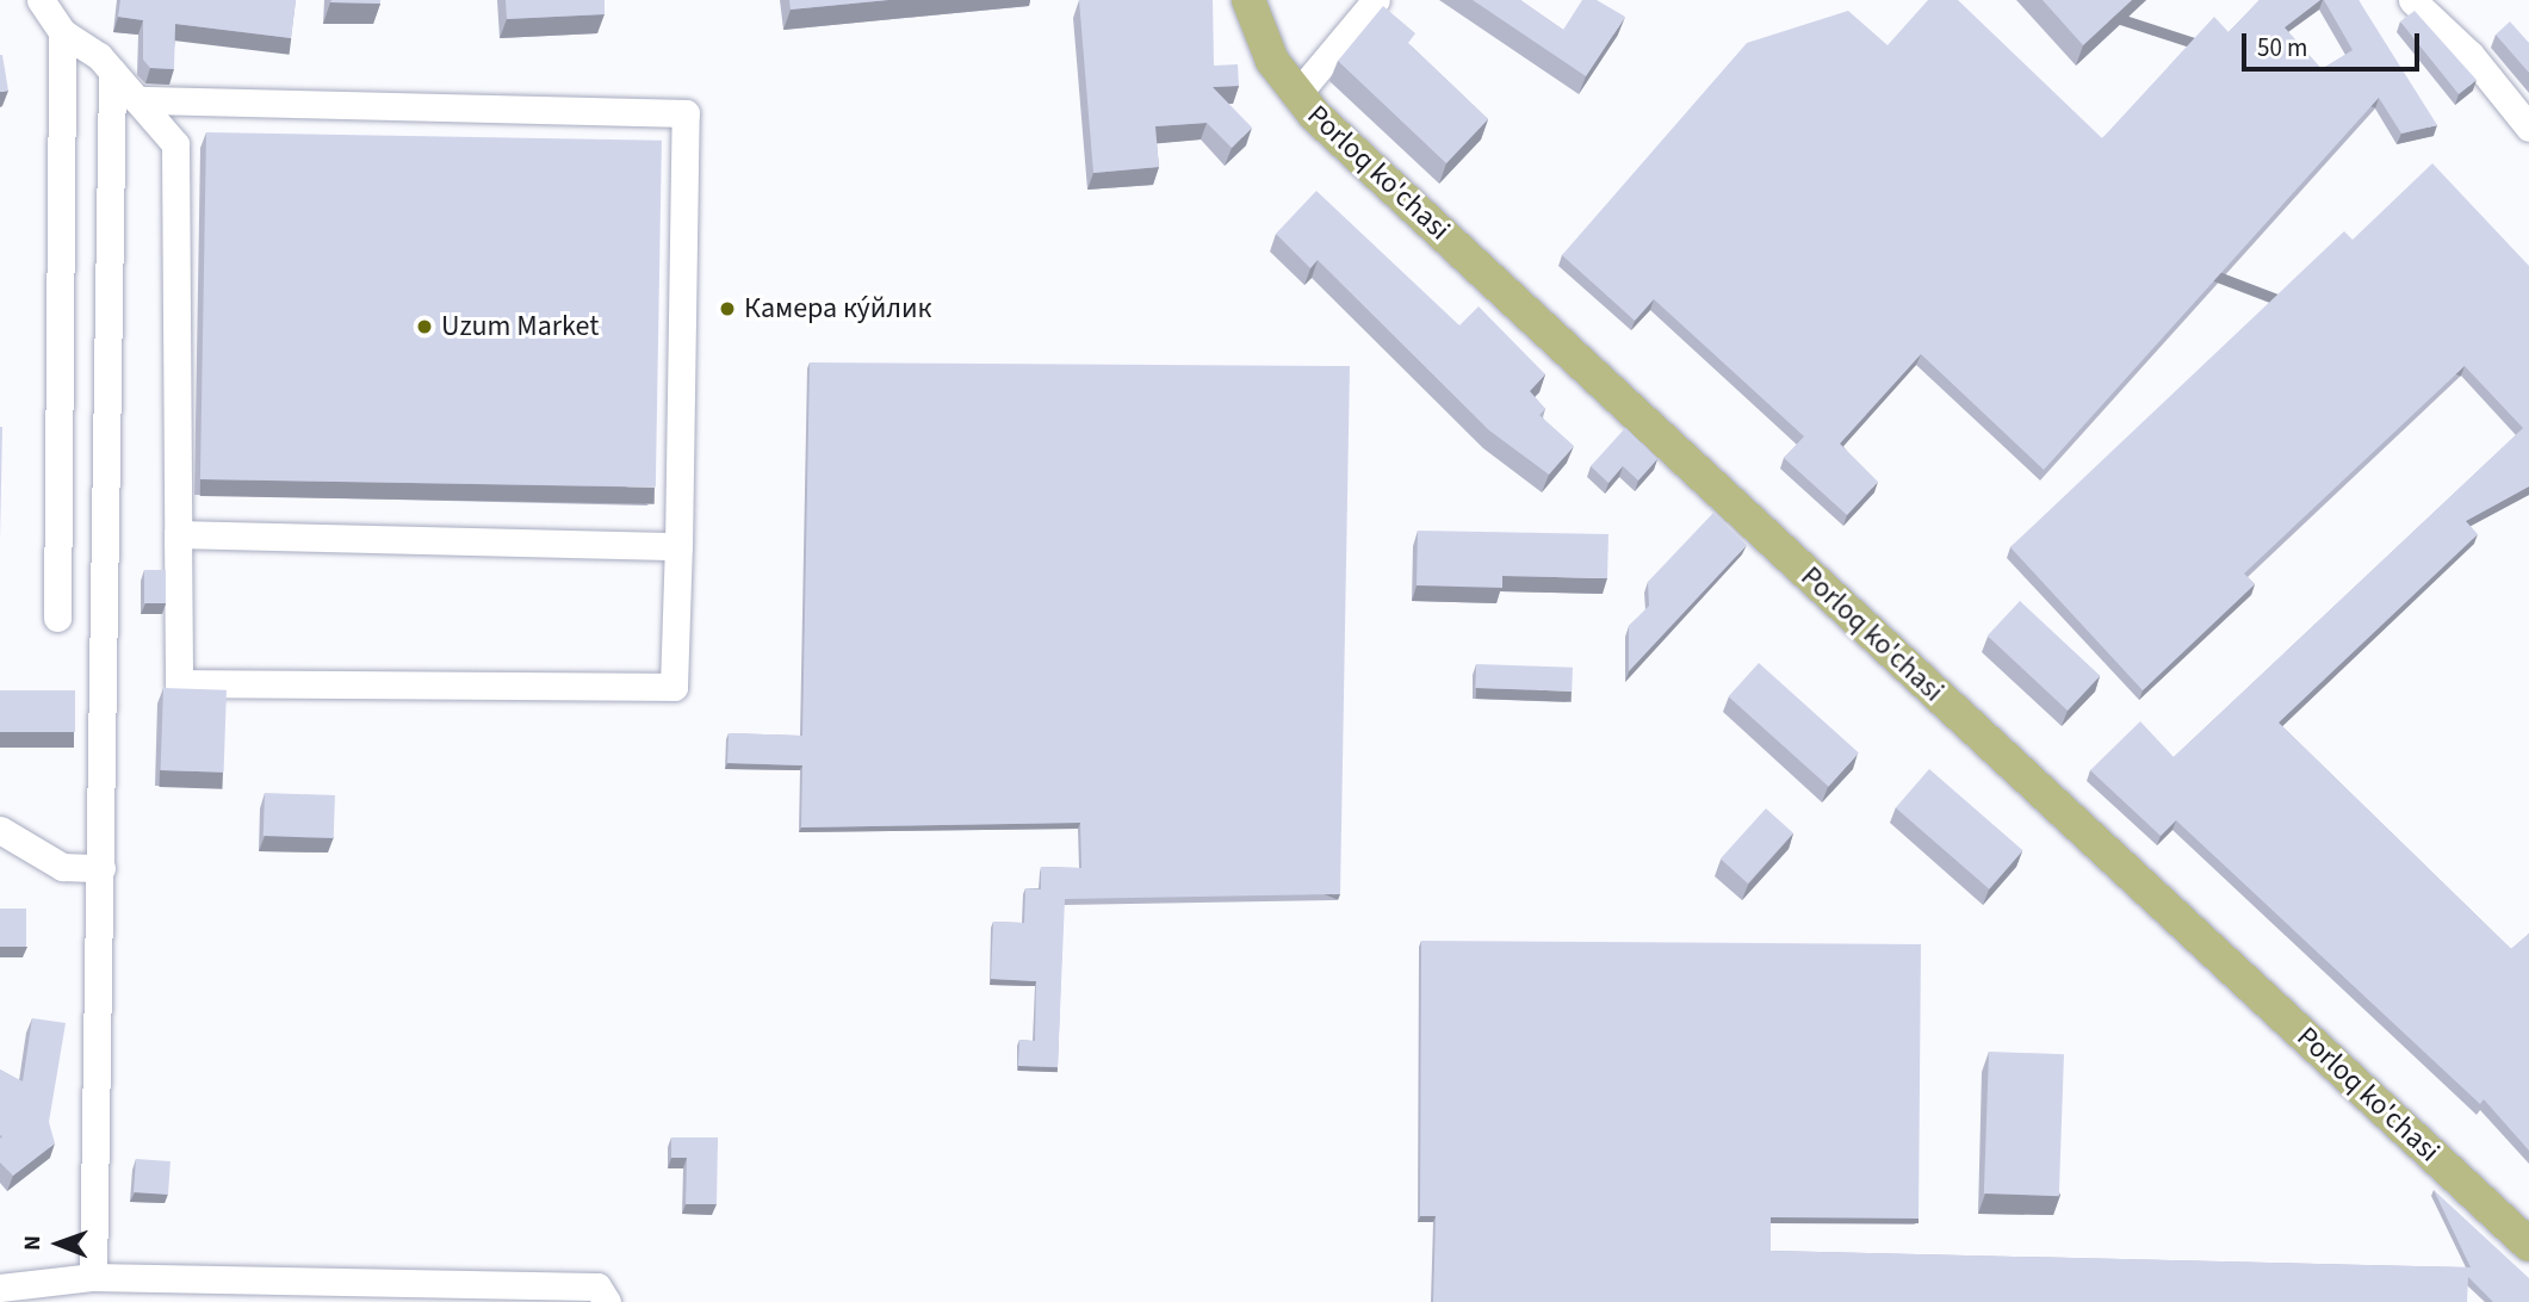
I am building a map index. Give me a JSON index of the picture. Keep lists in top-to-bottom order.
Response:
{
  "streets": {
    "main road": ["Porloq ko'chasi"]
  },
  "places": ["Камера ку́йлик", "Uzum Market"],
  "scale_bar": "50 m",
  "north": "left"
}
